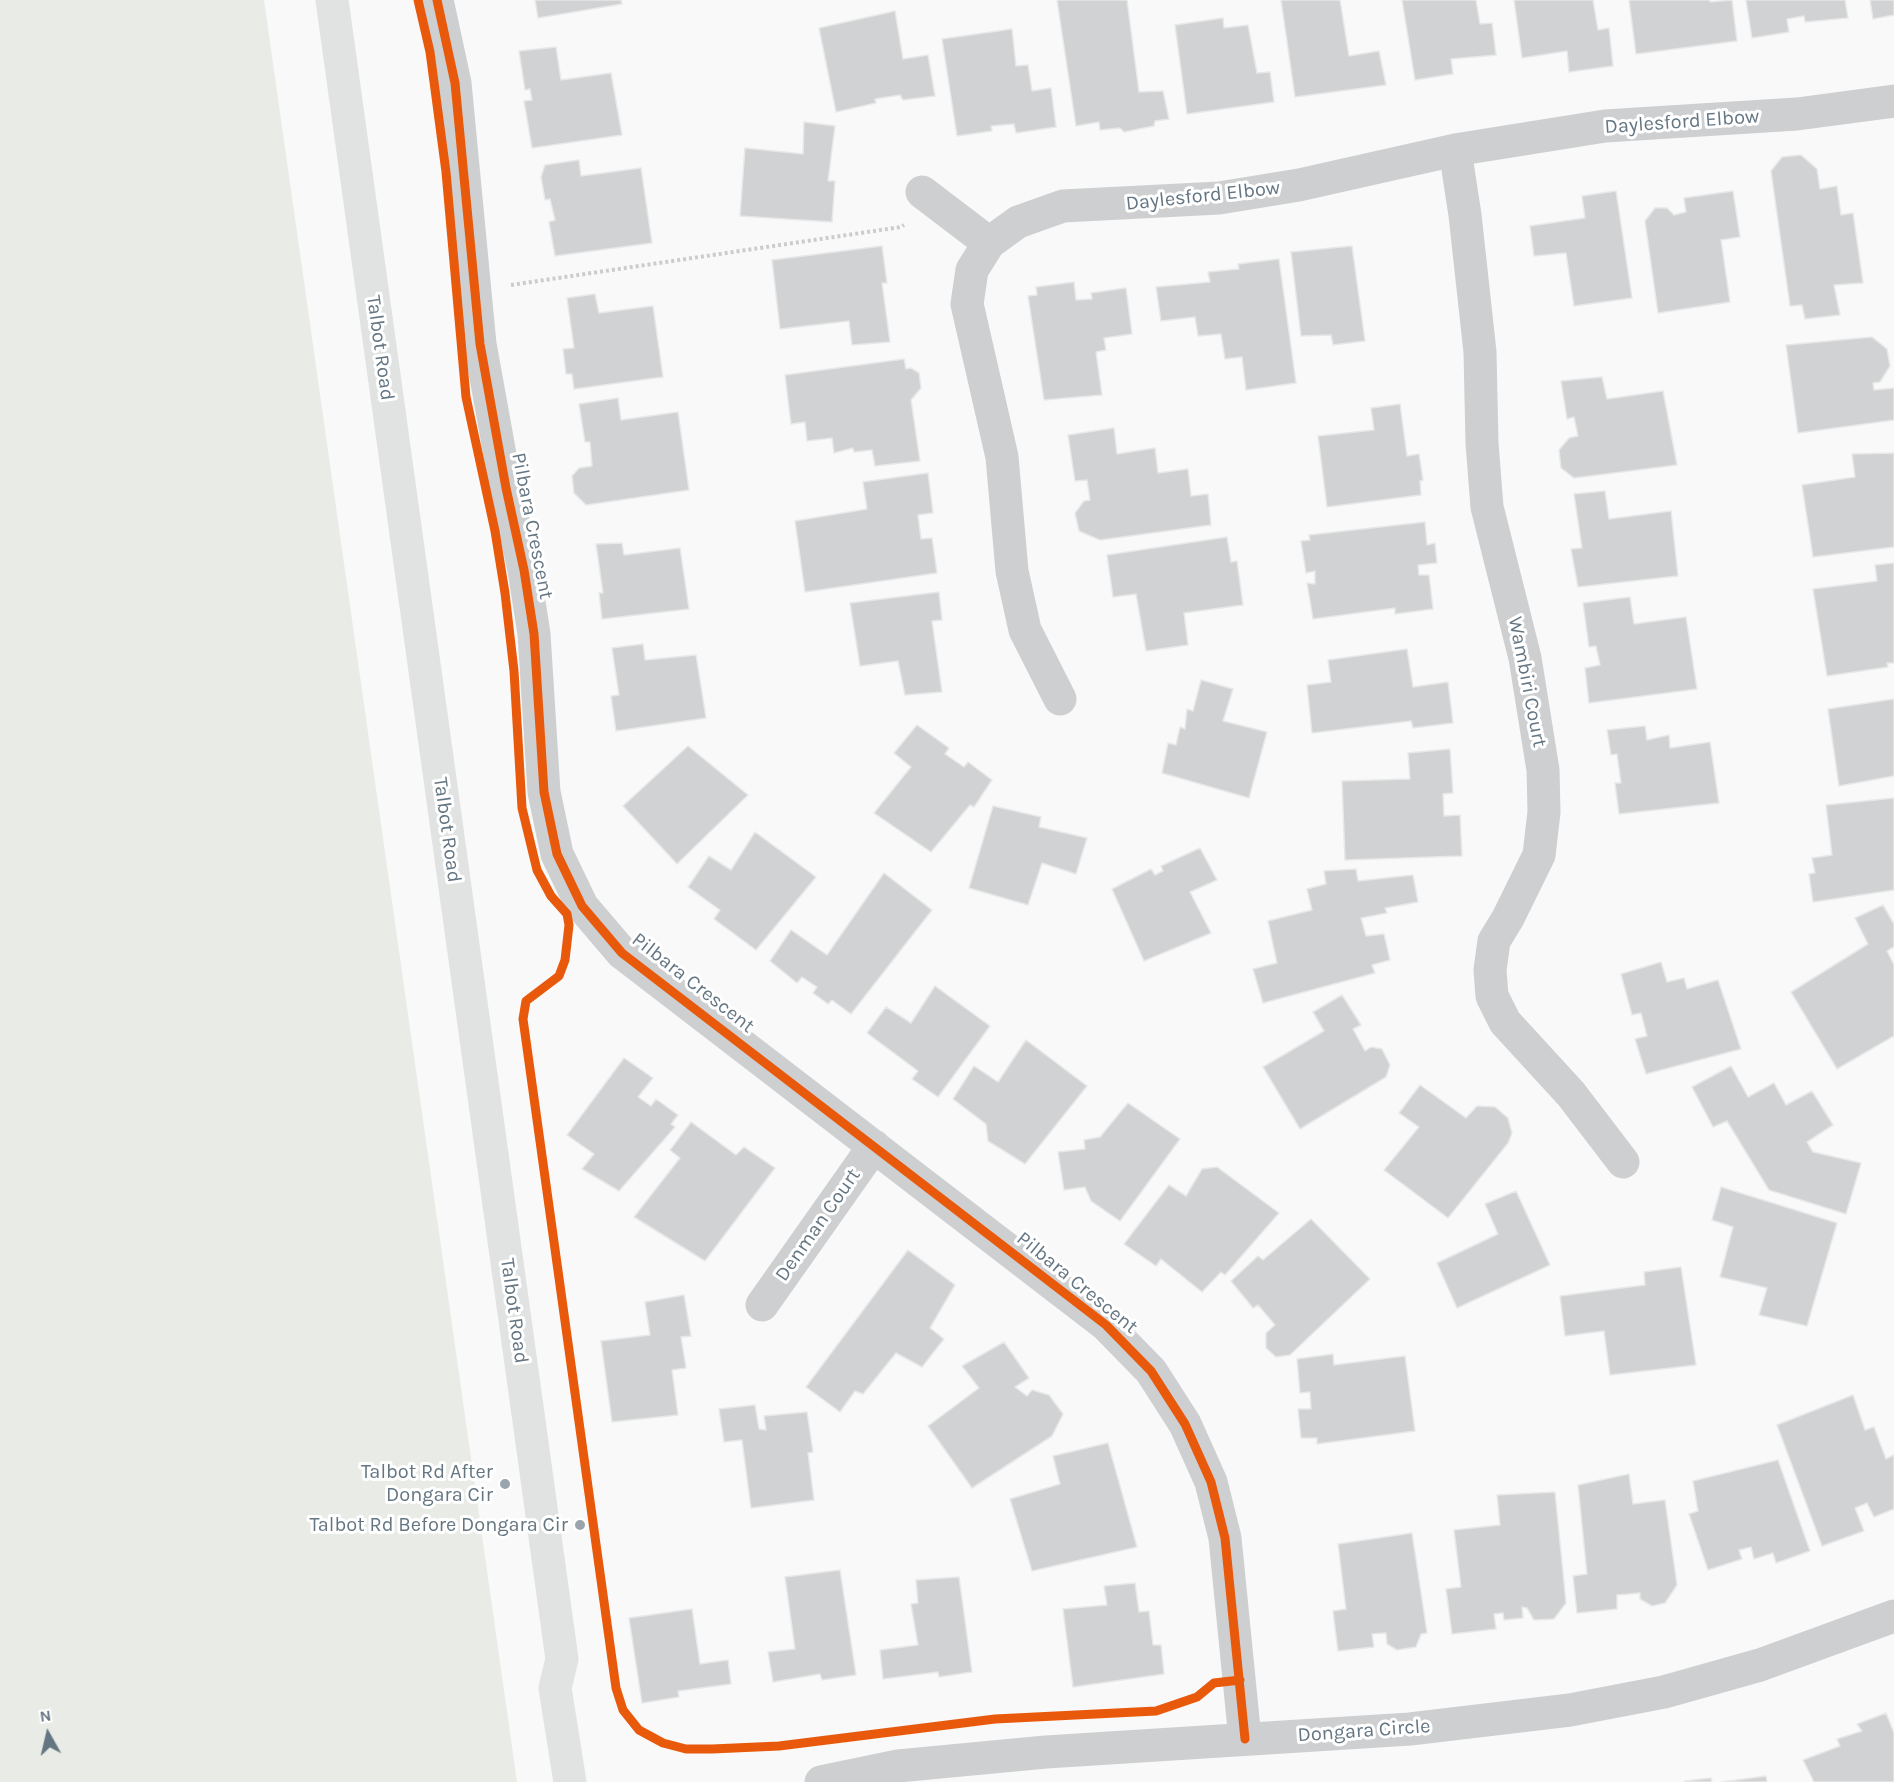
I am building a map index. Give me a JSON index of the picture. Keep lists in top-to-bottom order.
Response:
{
  "streets": {
    "main road": ["Talbot Road"],
    "street": [
      "Daylesford Elbow",
      "Pilbara Crescent",
      "Wambiri Court",
      "Denman Court",
      "Dongara Circle"
    ]
  },
  "crossings": [
    ["Daylesford Elbow", "Wambiri Court"],
    ["Pilbara Crescent", "Denman Court"],
    ["Pilbara Crescent", "Dongara Circle"]
  ],
  "places": ["Talbot Rd After Dongara Cir", "Talbot Rd Before Dongara Cir"],
  "north": "top"
}
